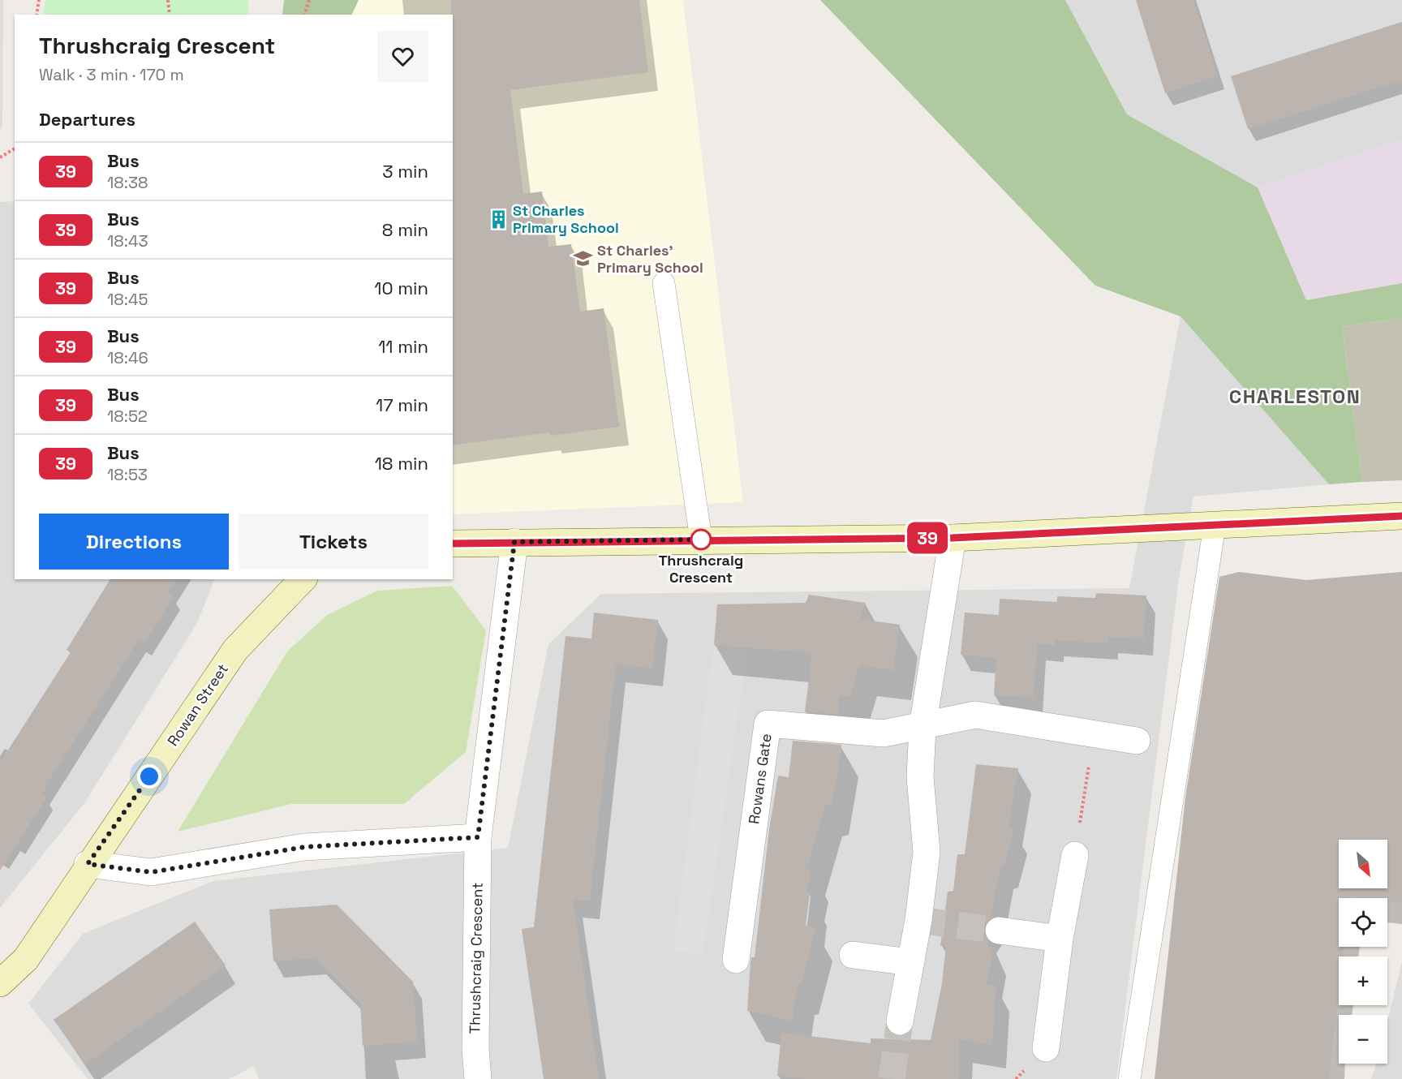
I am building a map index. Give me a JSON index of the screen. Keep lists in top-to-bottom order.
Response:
{
  "streets": {
    "street": ["Rowan Street", "Rowans Gate", "Thrushcraig Crescent"]
  },
  "districts": ["CHARLESTON"],
  "places": {
    "building": ["St Charles Primary School"],
    "school or university": ["St Charles' Primary School"],
    "other": ["Thrushcraig Crescent"]
  },
  "lines": ["bus line 39"],
  "north": "bottom right",
  "page": {
    "on_map": "39",
    "heading": [
      ["Thrushcraig Crescent", "Walk · 3 min · 170 m"],
      "Departures"
    ],
    "list": [
      {
        "mark": "39",
        "name": "Bus",
        "note": "18:38",
        "value": "3 min"
      },
      {
        "mark": "39",
        "name": "Bus",
        "note": "18:43",
        "value": "8 min"
      },
      {
        "mark": "39",
        "name": "Bus",
        "note": "18:45",
        "value": "10 min"
      },
      {
        "mark": "39",
        "name": "Bus",
        "note": "18:46",
        "value": "11 min"
      },
      {
        "mark": "39",
        "name": "Bus",
        "note": "18:52",
        "value": "17 min"
      },
      {
        "mark": "39",
        "name": "Bus",
        "note": "18:53",
        "value": "18 min"
      }
    ],
    "buttons": ["Directions", "Tickets"],
    "map_buttons": ["+", "−"]
  }
}
